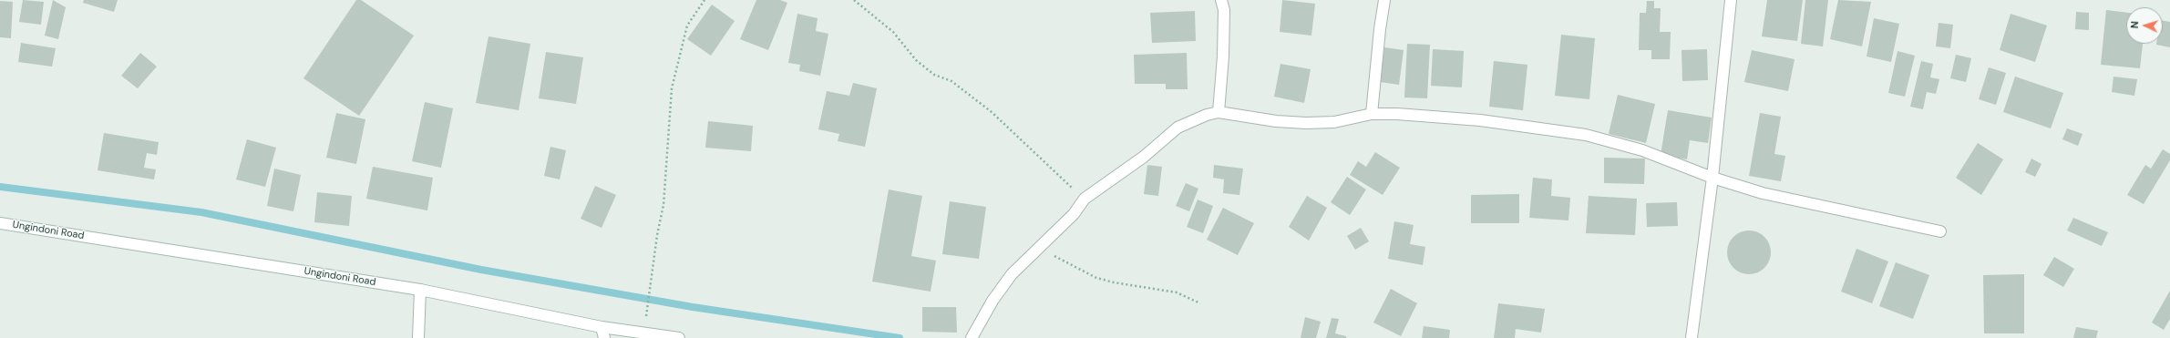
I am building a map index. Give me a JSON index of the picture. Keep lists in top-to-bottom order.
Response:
{
  "streets": {
    "street": ["Ungindoni Road"]
  },
  "north": "left"
}
